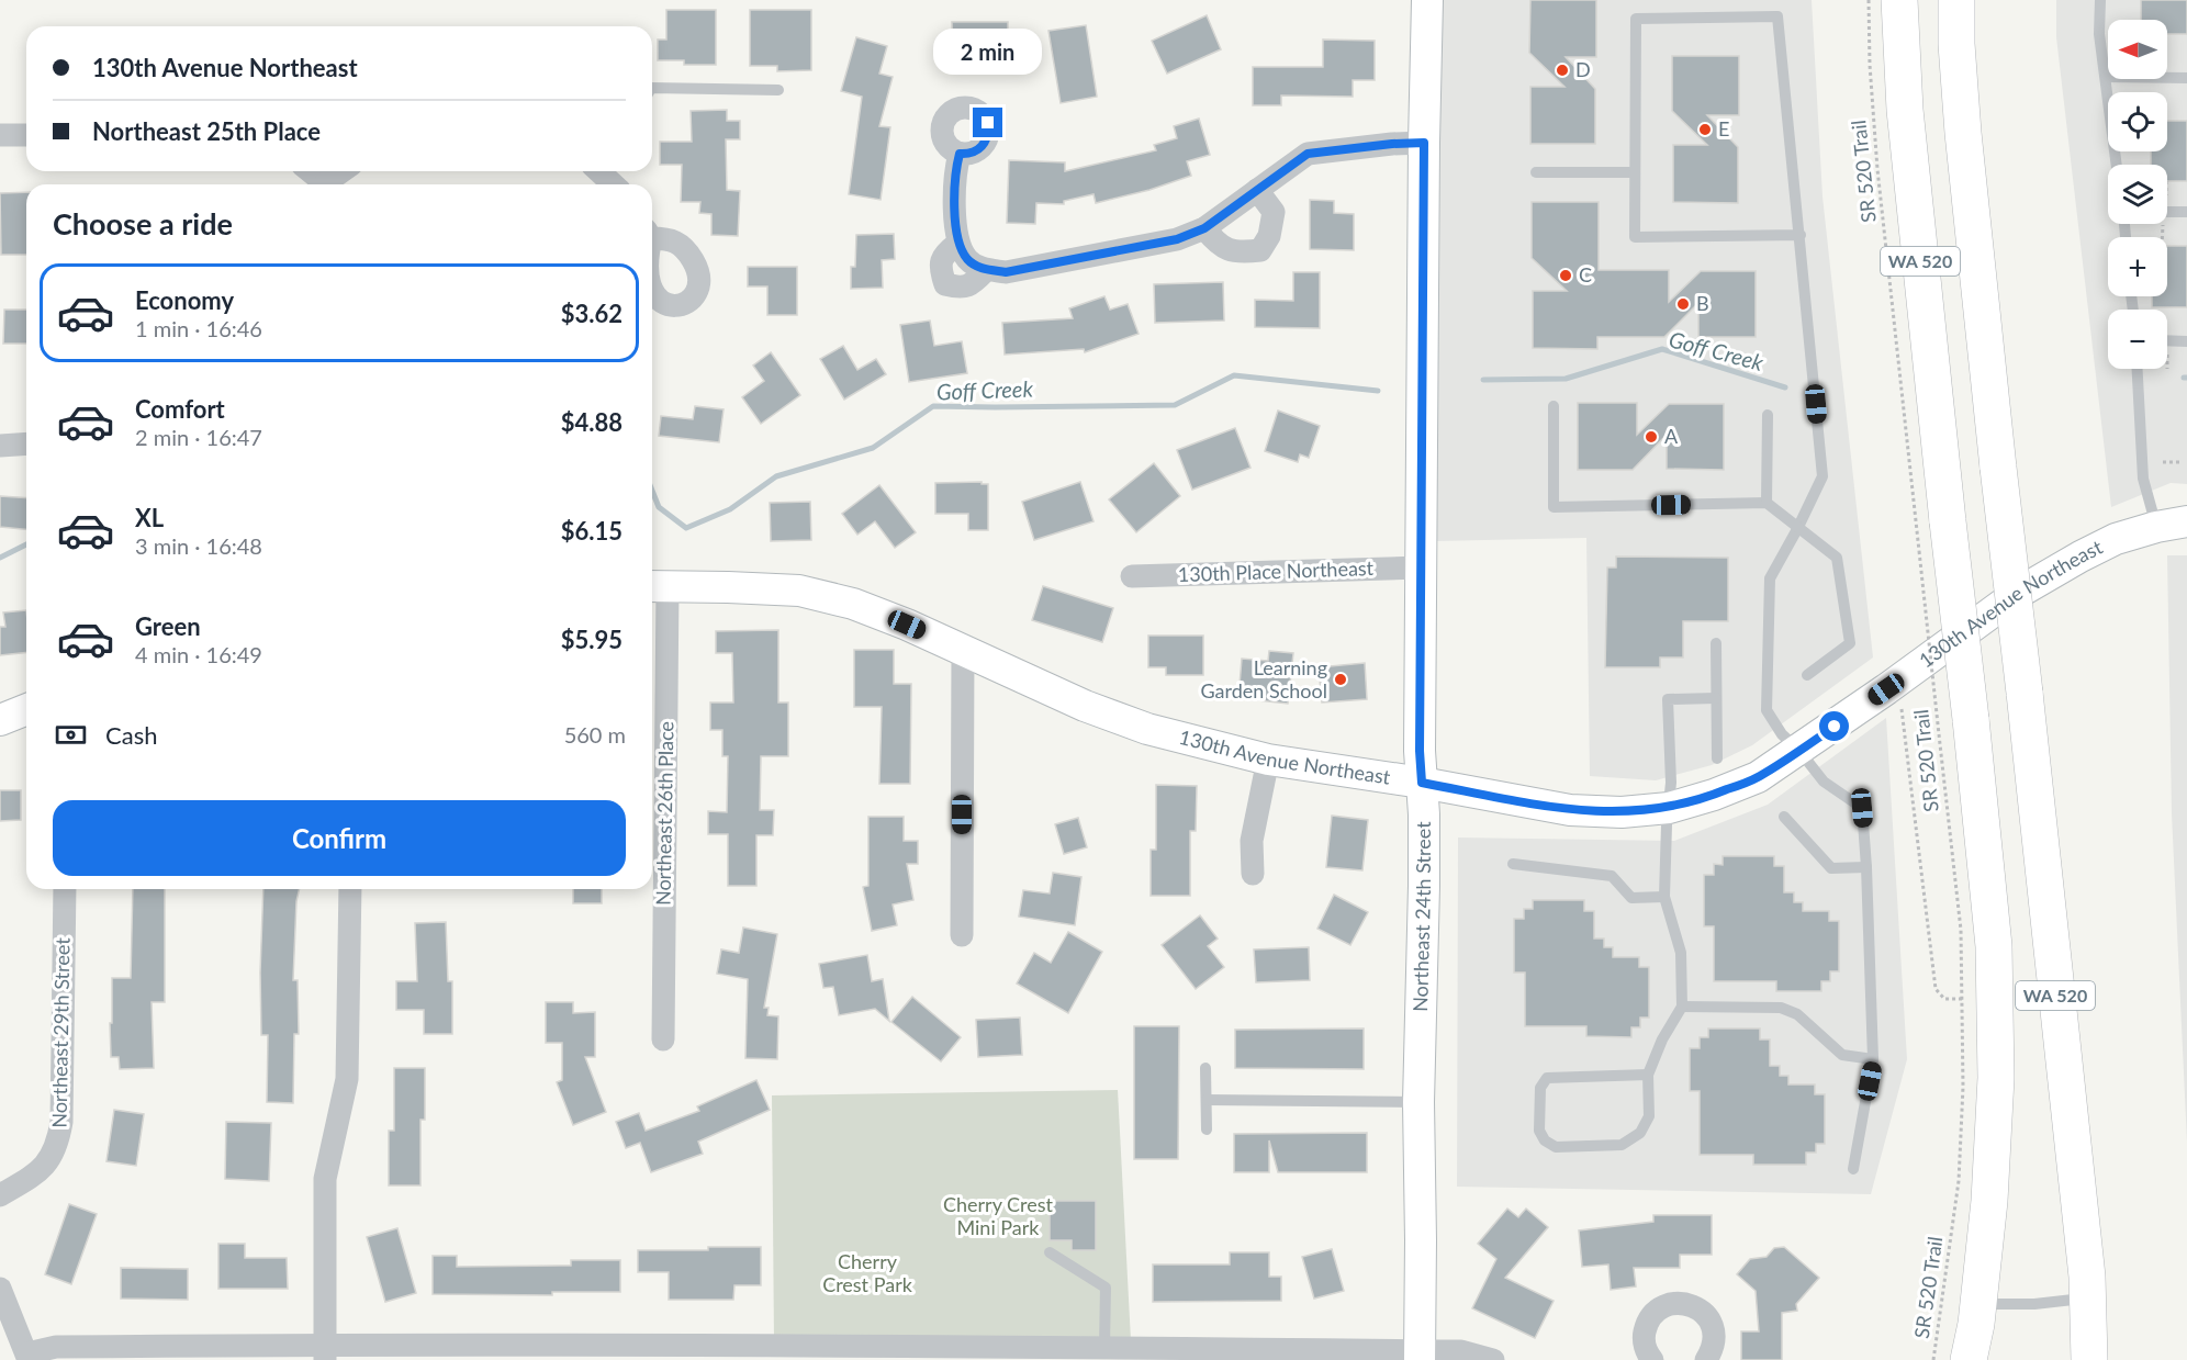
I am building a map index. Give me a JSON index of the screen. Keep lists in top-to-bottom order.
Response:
{
  "streets": {
    "highway": ["WA 520"],
    "street": [
      "130th Place Northeast",
      "130th Avenue Northeast",
      "Northeast 26th Place",
      "Northeast 24th Street",
      "Northeast 29th Street"
    ],
    "path": ["SR 520 Trail"]
  },
  "crossings": [
    ["SR 520 Trail", "WA 520"],
    ["130th Place Northeast", "Northeast 24th Street"],
    ["130th Avenue Northeast", "Northeast 26th Place"],
    ["130th Avenue Northeast", "Northeast 24th Street"]
  ],
  "water": ["Goff Creek"],
  "parks": ["Cherry Crest Mini Park", "Cherry Crest Park"],
  "places": [
    "D",
    "E",
    "C",
    "B",
    "A",
    "Learning Garden School"
  ],
  "north": "left",
  "page": {
    "map_buttons": ["+", "−"],
    "banner": ["130th Avenue Northeast", "Northeast 25th Place"],
    "bubble": "2 min",
    "heading": "Choose a ride",
    "list": [
      {
        "name": "Economy",
        "note": "1 min · 16:46",
        "value": "$3.62"
      },
      {
        "name": "Comfort",
        "note": "2 min · 16:47",
        "value": "$4.88"
      },
      {
        "name": "XL",
        "note": "3 min · 16:48",
        "value": "$6.15"
      },
      {
        "name": "Green",
        "note": "4 min · 16:49",
        "value": "$5.95"
      }
    ],
    "pay": ["Cash", "560 m"],
    "buttons": "Confirm"
  }
}
